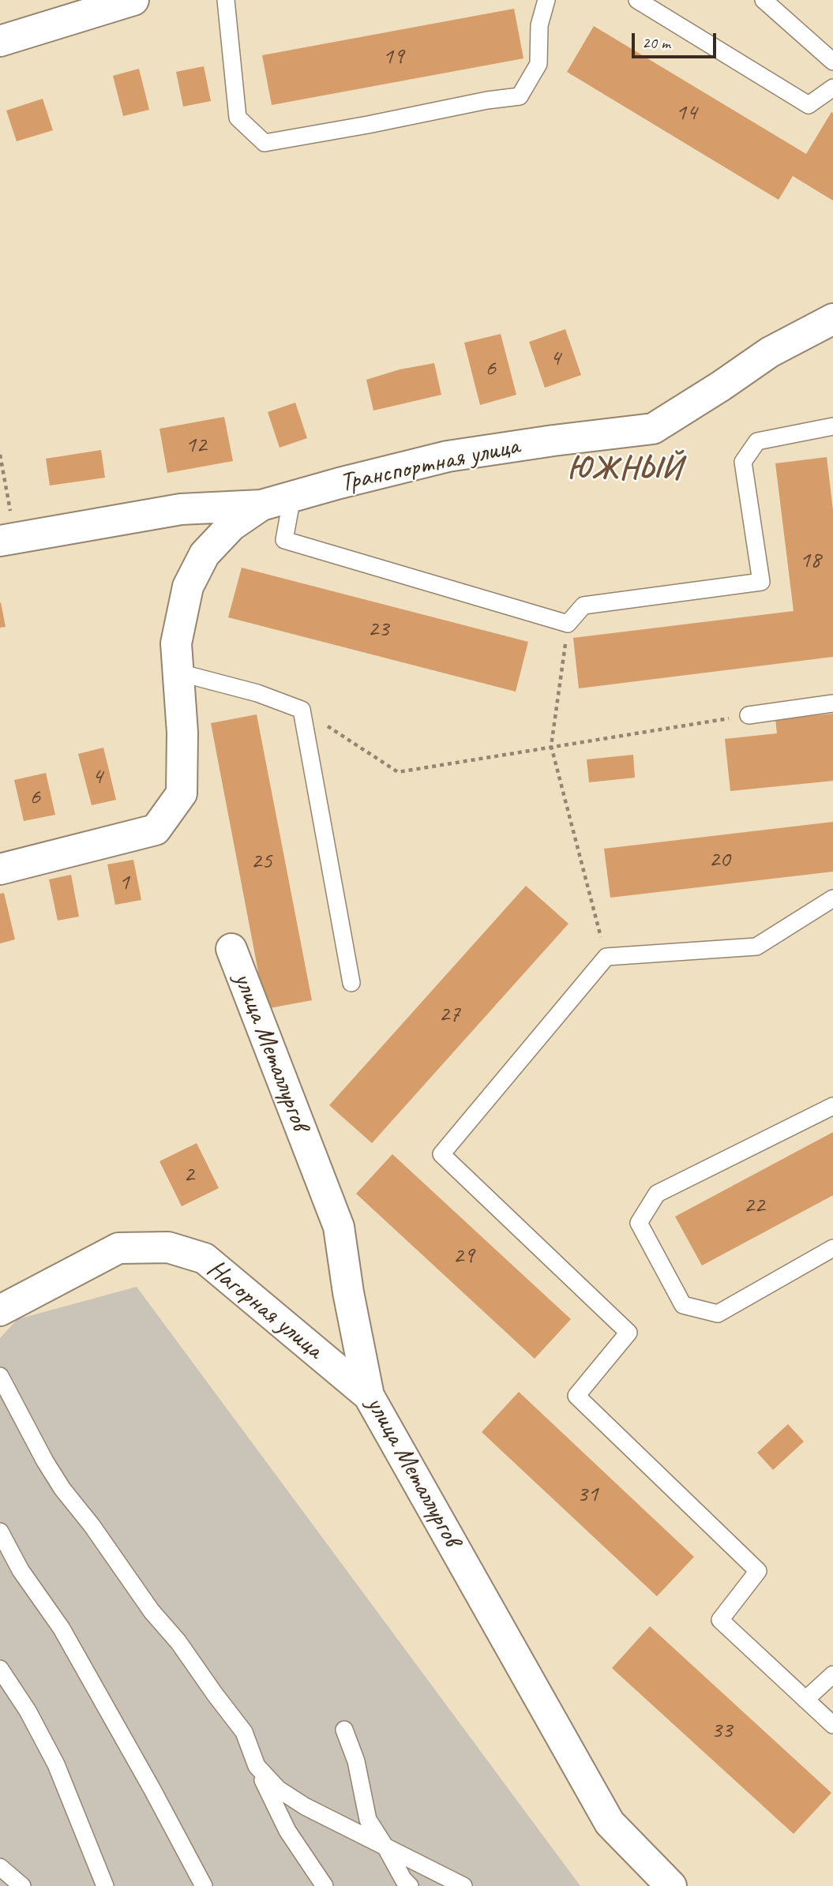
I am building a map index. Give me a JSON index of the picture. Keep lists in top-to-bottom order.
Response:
{
  "streets": {
    "street": ["Транспортная улица", "улица Металлургов", "Нагорная улица"]
  },
  "crossings": [
    ["улица Металлургов", "Нагорная улица"]
  ],
  "districts": ["ЮЖНЫЙ"],
  "house_numbers": [
    "19",
    "14",
    "4",
    "6",
    "12",
    "18",
    "23",
    "4",
    "6",
    "20",
    "25",
    "1",
    "27",
    "2",
    "22",
    "29",
    "31",
    "33"
  ],
  "scale_bar": "20 m"
}
